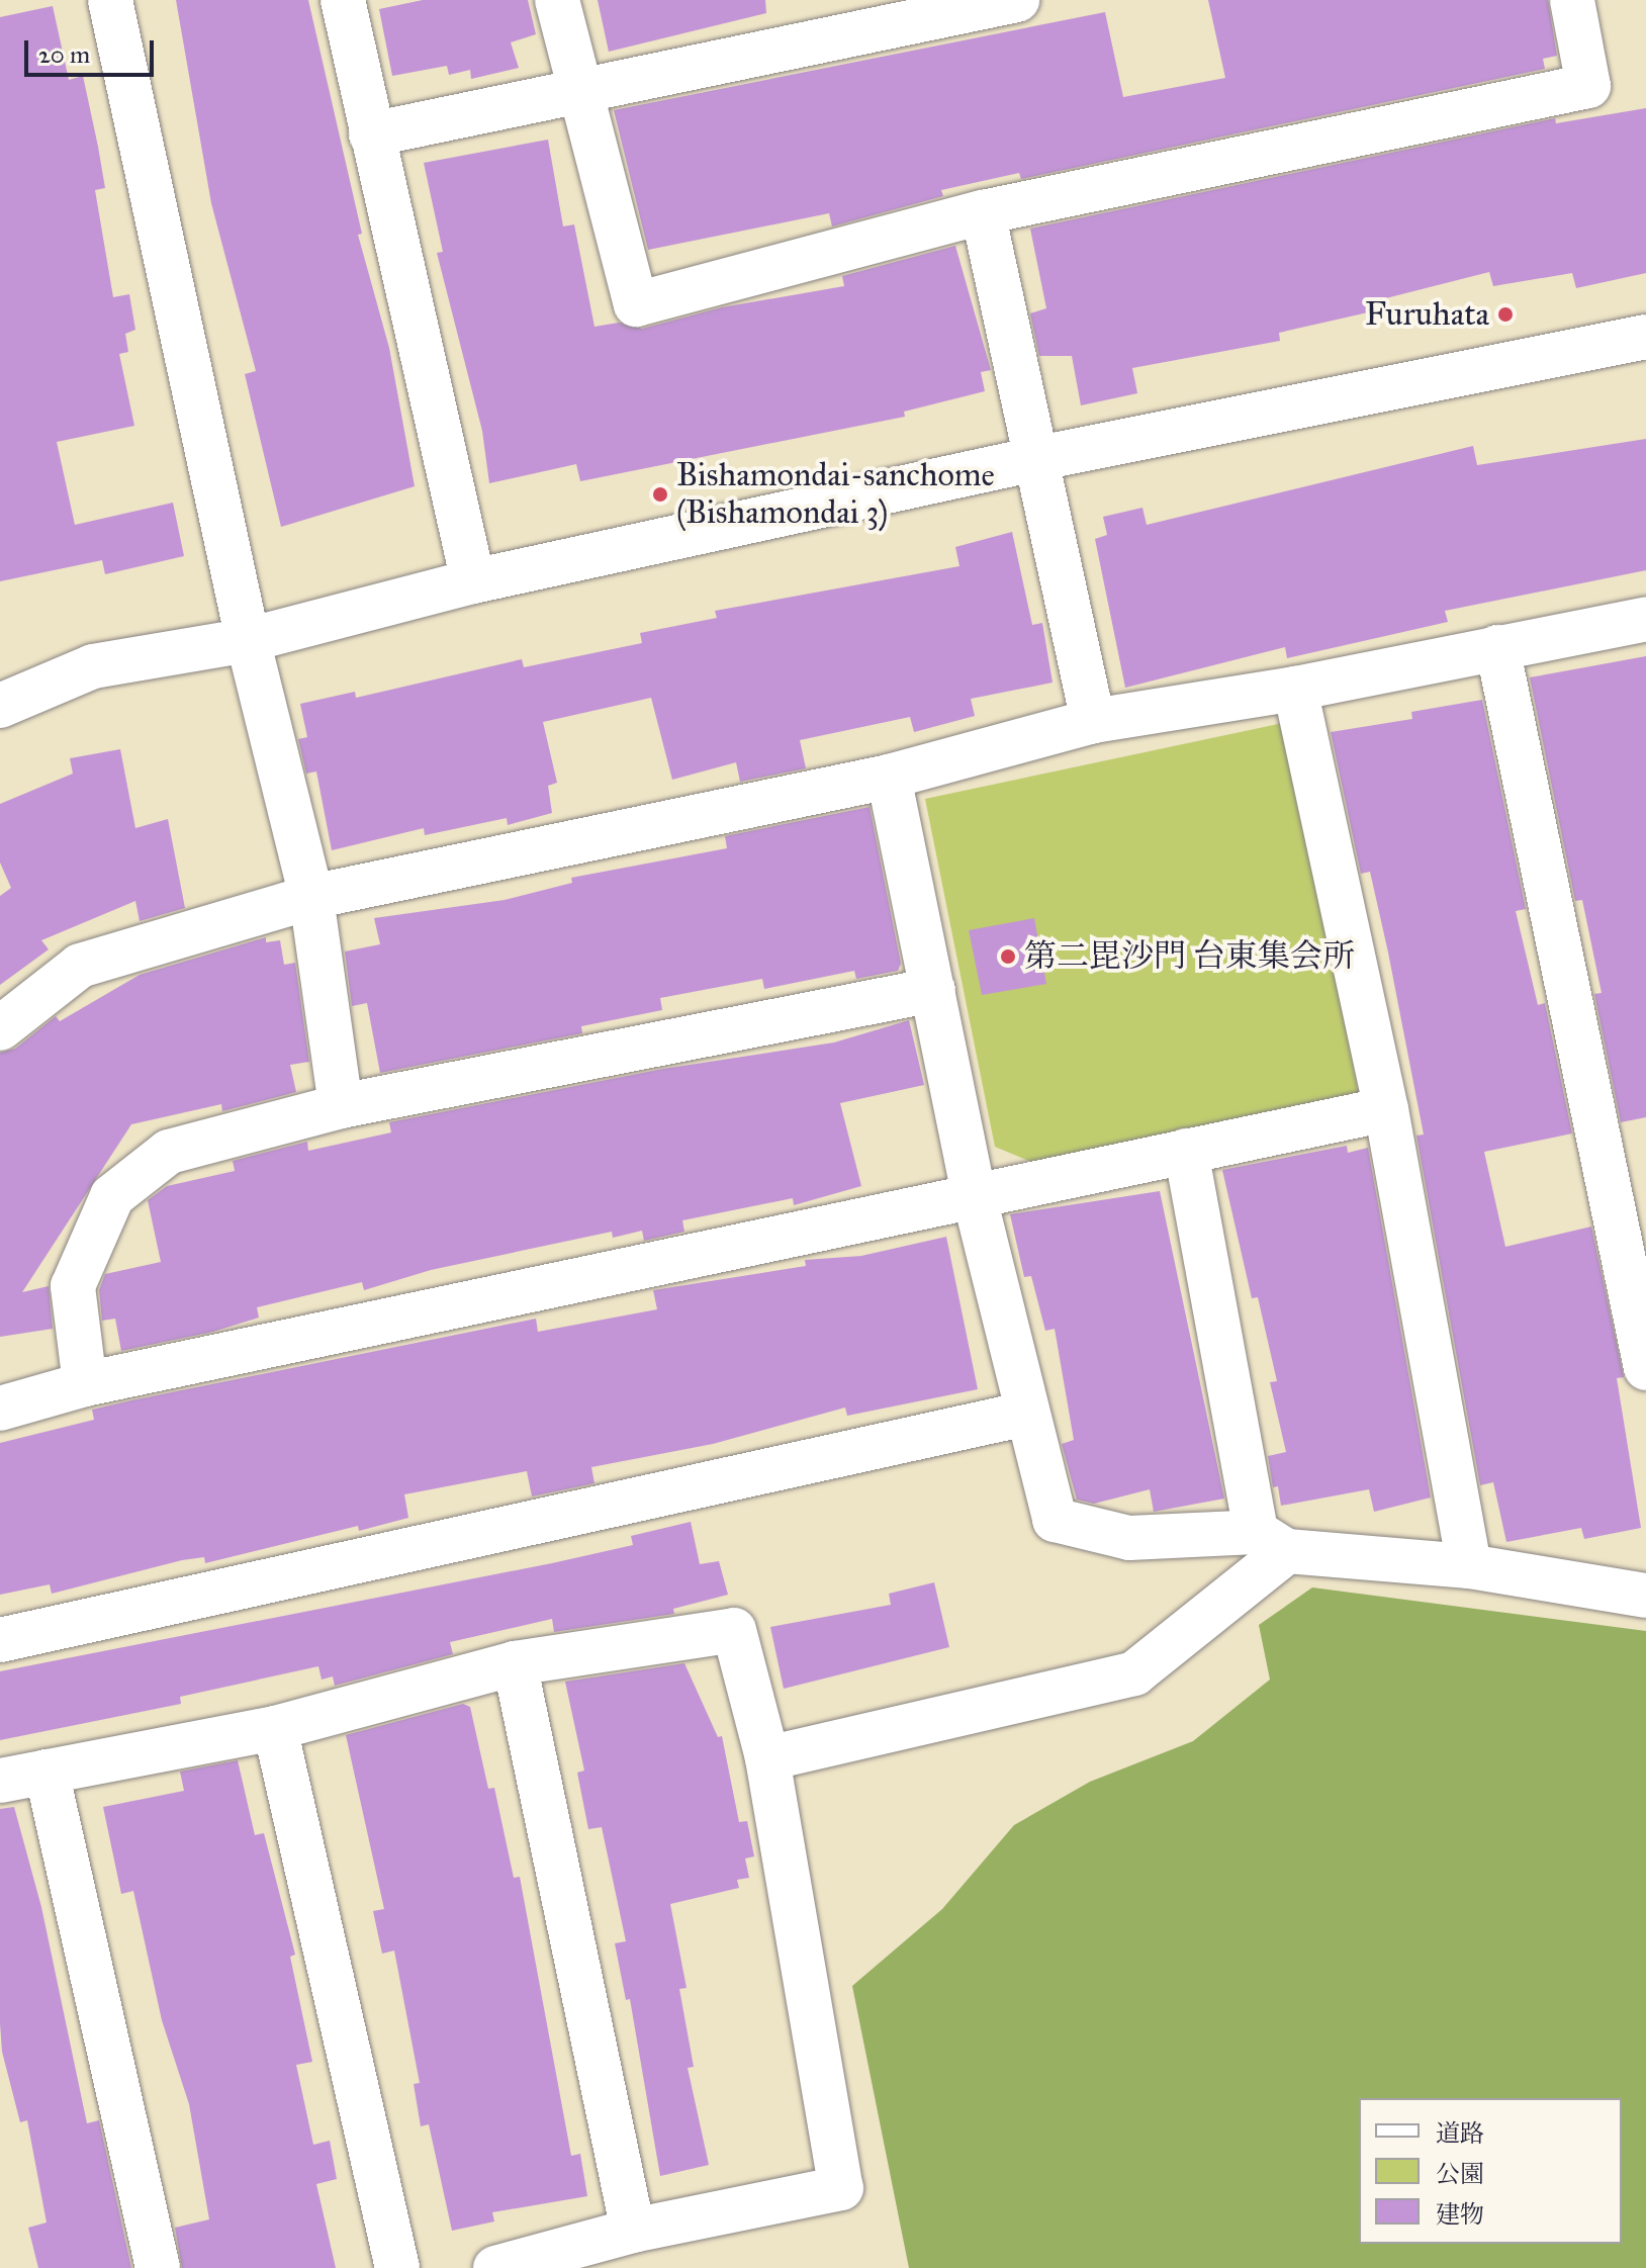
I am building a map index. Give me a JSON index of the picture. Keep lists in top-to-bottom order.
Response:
{
  "places": ["Furuhata", "Bishamondai-sanchome (Bishamondai 3)", "第二毘沙門 台東集会所"],
  "legend": ["道路", "公園", "建物"],
  "scale_bar": "20 m"
}
